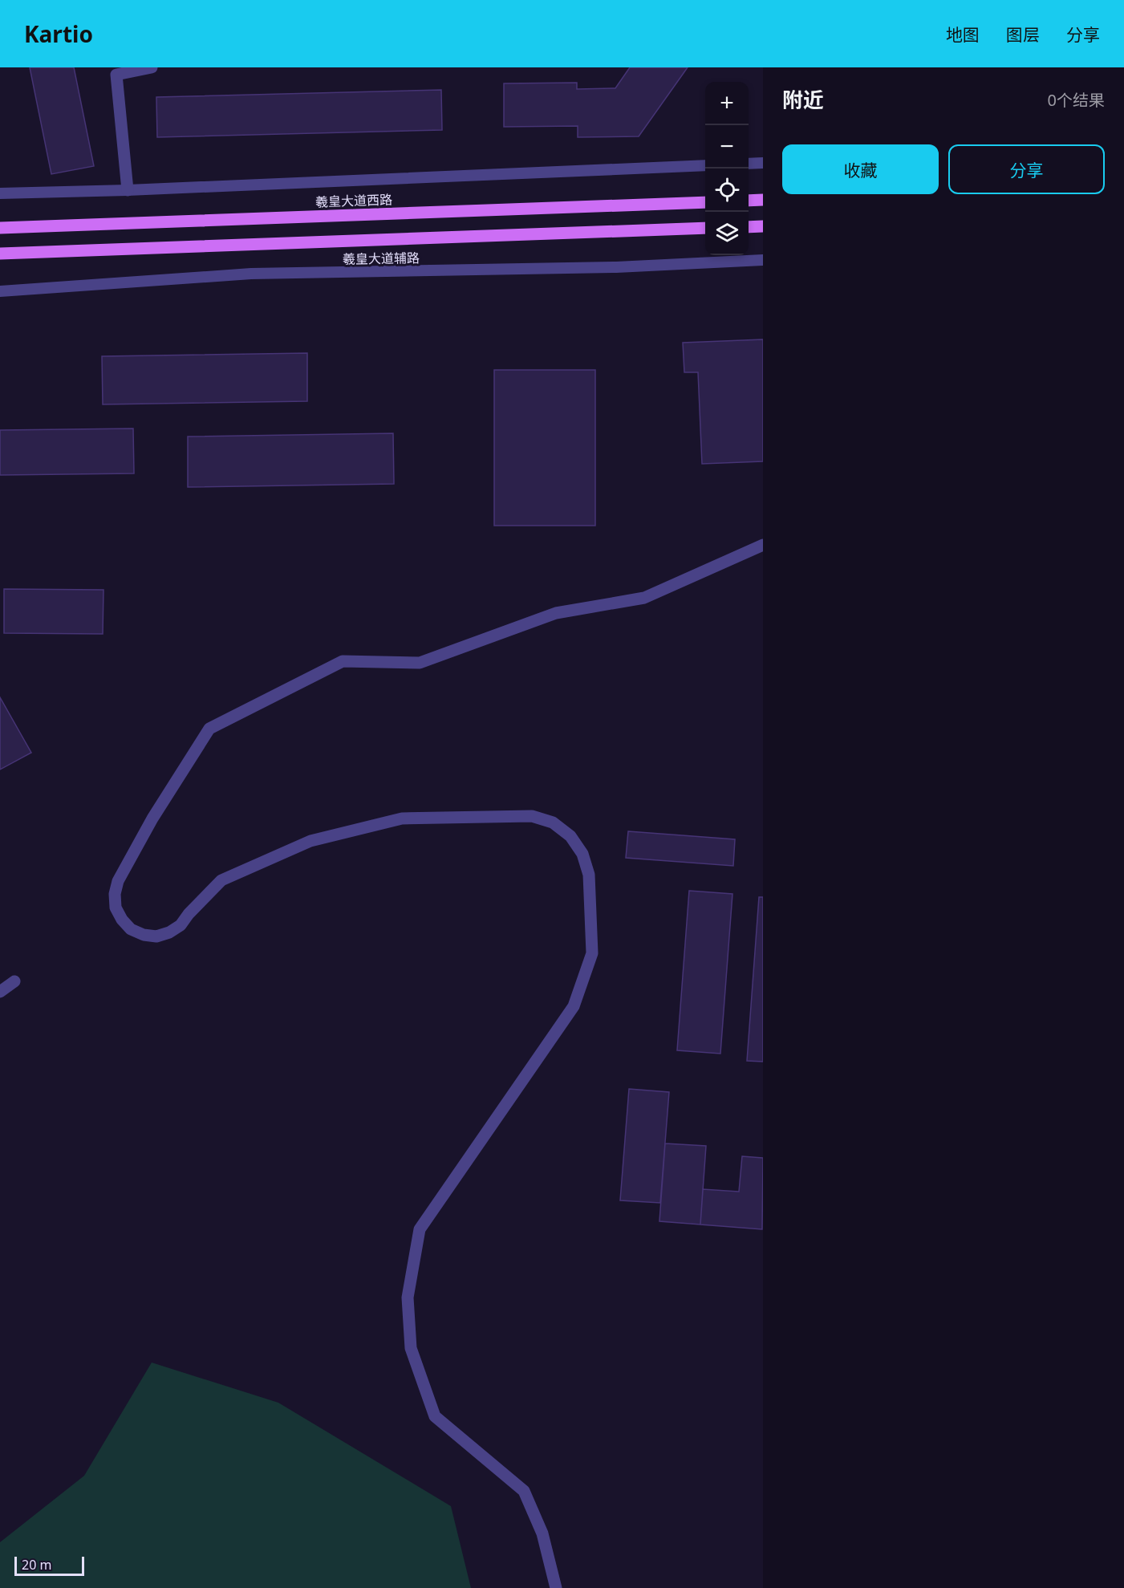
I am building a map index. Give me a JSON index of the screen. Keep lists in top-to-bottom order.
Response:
{
  "streets": {
    "main road": ["羲皇大道西路"],
    "lane": ["羲皇大道辅路"]
  },
  "scale_bar": "20 m",
  "page": {
    "header": "Kartio",
    "nav": ["地图", "图层", "分享"],
    "heading": ["附近", "0个结果"],
    "map_buttons": ["+", "−"],
    "buttons": ["收藏", "分享"],
    "scale": "20 m"
  }
}
